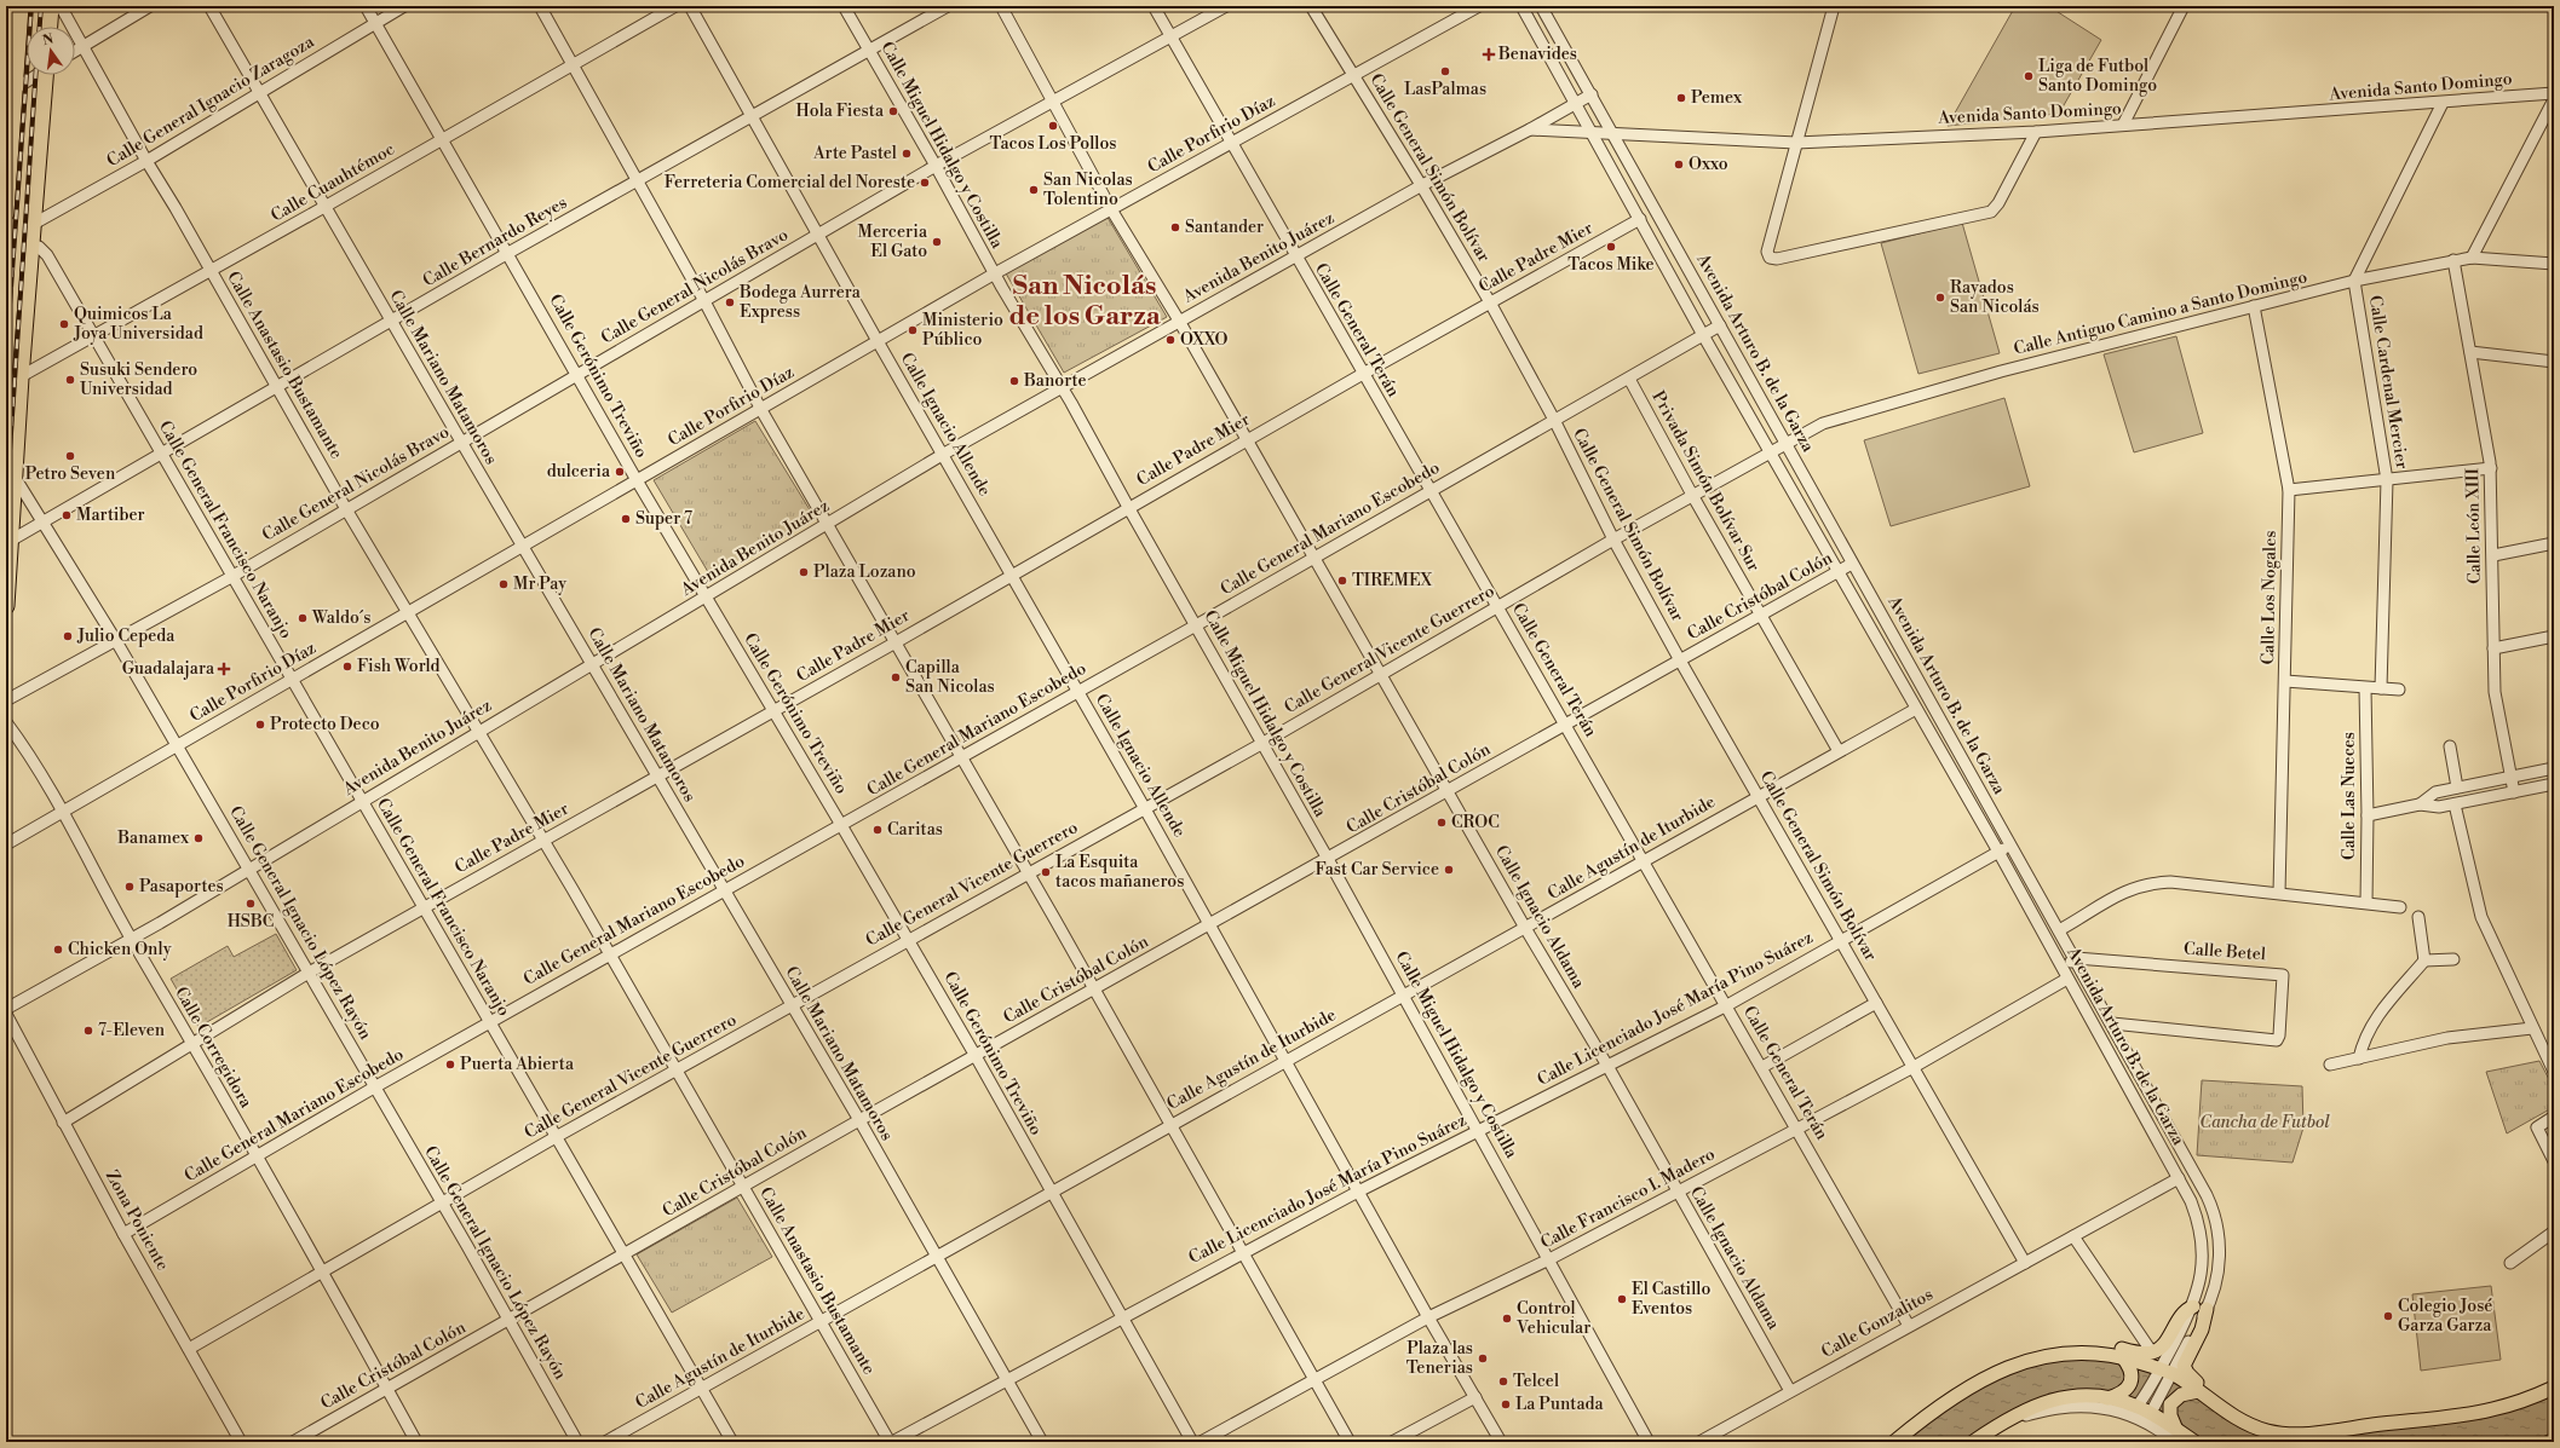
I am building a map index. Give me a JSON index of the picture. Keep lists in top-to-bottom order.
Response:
{
  "streets": {
    "street": [
      "Avenida Santo Domingo",
      "Calle General Ignacio Zaragoza",
      "Calle Porfirio Díaz",
      "Calle Miguel Hidalgo y Costilla",
      "Calle General Simón Bolívar",
      "Calle Cuauhtémoc",
      "Calle Bernardo Reyes",
      "Avenida Benito Juárez",
      "Calle Padre Mier",
      "Calle General Nicolás Bravo",
      "Calle Antiguo Camino a Santo Domingo",
      "Calle General Terán",
      "Avenida Arturo B. de la Garza",
      "Calle Anastasio Bustamante",
      "Calle Gerónimo Treviño",
      "Calle Mariano Matamoros",
      "Calle Cardenal Mercier",
      "Calle Ignacio Allende",
      "Privada Simón Bolívar Sur",
      "Calle León XIII",
      "Calle General Mariano Escobedo",
      "Calle General Francisco Naranjo",
      "Calle Cristóbal Colón",
      "Calle Los Nogales",
      "Calle General Vicente Guerrero",
      "Calle Las Nueces",
      "Calle Agustín de Iturbide",
      "Calle Ignacio Aldama",
      "Calle General Ignacio López Rayón",
      "Calle Betel",
      "Calle Licenciado José María Pino Suárez",
      "Calle Corregidora",
      "Calle Francisco I. Madero",
      "Zona Poniente",
      "Calle Gonzalitos"
    ]
  },
  "crossings": [
    ["Avenida Santo Domingo", "Avenida Arturo B. de la Garza"],
    ["Avenida Santo Domingo", "Calle Cardenal Mercier"],
    ["Calle General Ignacio Zaragoza", "Calle Anastasio Bustamante"],
    ["Calle General Ignacio Zaragoza", "Calle Gerónimo Treviño"],
    ["Calle General Ignacio Zaragoza", "Calle Mariano Matamoros"],
    ["Calle Porfirio Díaz", "Calle Miguel Hidalgo y Costilla"],
    ["Calle Porfirio Díaz", "Calle General Simón Bolívar"],
    ["Calle Porfirio Díaz", "Calle General Terán"],
    ["Calle Porfirio Díaz", "Calle Anastasio Bustamante"],
    ["Calle Porfirio Díaz", "Calle Gerónimo Treviño"],
    ["Calle Porfirio Díaz", "Calle Mariano Matamoros"],
    ["Calle Porfirio Díaz", "Calle Ignacio Allende"],
    ["Calle Porfirio Díaz", "Calle General Francisco Naranjo"],
    ["Calle Porfirio Díaz", "Calle Ignacio Aldama"],
    ["Calle Porfirio Díaz", "Calle General Ignacio López Rayón"],
    ["Calle Porfirio Díaz", "Calle Corregidora"],
    ["Calle Miguel Hidalgo y Costilla", "Calle Bernardo Reyes"],
    ["Calle Miguel Hidalgo y Costilla", "Avenida Benito Juárez"],
    ["Calle Miguel Hidalgo y Costilla", "Calle Padre Mier"],
    ["Calle Miguel Hidalgo y Costilla", "Calle General Nicolás Bravo"],
    ["Calle Miguel Hidalgo y Costilla", "Calle General Mariano Escobedo"],
    ["Calle Miguel Hidalgo y Costilla", "Calle Cristóbal Colón"],
    ["Calle Miguel Hidalgo y Costilla", "Calle General Vicente Guerrero"],
    ["Calle Miguel Hidalgo y Costilla", "Calle Agustín de Iturbide"],
    ["Calle Miguel Hidalgo y Costilla", "Calle Licenciado José María Pino Suárez"],
    ["Calle Miguel Hidalgo y Costilla", "Calle Francisco I. Madero"],
    ["Calle General Simón Bolívar", "Avenida Benito Juárez"],
    ["Calle General Simón Bolívar", "Calle Padre Mier"],
    ["Calle General Simón Bolívar", "Calle General Mariano Escobedo"],
    ["Calle General Simón Bolívar", "Calle Cristóbal Colón"],
    ["Calle General Simón Bolívar", "Calle General Vicente Guerrero"],
    ["Calle General Simón Bolívar", "Calle Agustín de Iturbide"],
    ["Calle General Simón Bolívar", "Calle Licenciado José María Pino Suárez"],
    ["Calle General Simón Bolívar", "Calle Francisco I. Madero"],
    ["Calle General Simón Bolívar", "Calle Gonzalitos"],
    ["Calle Cuauhtémoc", "Calle Anastasio Bustamante"],
    ["Calle Cuauhtémoc", "Calle Gerónimo Treviño"],
    ["Calle Cuauhtémoc", "Calle Mariano Matamoros"],
    ["Calle Cuauhtémoc", "Calle General Francisco Naranjo"],
    ["Calle Bernardo Reyes", "Calle Anastasio Bustamante"],
    ["Calle Bernardo Reyes", "Calle Gerónimo Treviño"],
    ["Calle Bernardo Reyes", "Calle Mariano Matamoros"],
    ["Calle Bernardo Reyes", "Calle Ignacio Allende"],
    ["Calle Bernardo Reyes", "Calle General Francisco Naranjo"],
    ["Calle Bernardo Reyes", "Calle General Ignacio López Rayón"],
    ["Avenida Benito Juárez", "Calle General Terán"],
    ["Avenida Benito Juárez", "Avenida Arturo B. de la Garza"],
    ["Avenida Benito Juárez", "Calle Anastasio Bustamante"],
    ["Avenida Benito Juárez", "Calle Gerónimo Treviño"],
    ["Avenida Benito Juárez", "Calle Mariano Matamoros"],
    ["Avenida Benito Juárez", "Calle Ignacio Allende"],
    ["Avenida Benito Juárez", "Calle General Francisco Naranjo"],
    ["Avenida Benito Juárez", "Calle Ignacio Aldama"],
    ["Avenida Benito Juárez", "Calle General Ignacio López Rayón"],
    ["Avenida Benito Juárez", "Calle Corregidora"],
    ["Calle Padre Mier", "Calle General Terán"],
    ["Calle Padre Mier", "Avenida Arturo B. de la Garza"],
    ["Calle Padre Mier", "Calle Anastasio Bustamante"],
    ["Calle Padre Mier", "Calle Gerónimo Treviño"],
    ["Calle Padre Mier", "Calle Mariano Matamoros"],
    ["Calle Padre Mier", "Calle Ignacio Allende"],
    ["Calle Padre Mier", "Calle General Francisco Naranjo"],
    ["Calle Padre Mier", "Calle Ignacio Aldama"],
    ["Calle Padre Mier", "Calle General Ignacio López Rayón"],
    ["Calle Padre Mier", "Calle Corregidora"],
    ["Calle Padre Mier", "Zona Poniente"],
    ["Calle General Nicolás Bravo", "Calle General Terán"],
    ["Calle General Nicolás Bravo", "Calle Anastasio Bustamante"],
    ["Calle General Nicolás Bravo", "Calle Gerónimo Treviño"],
    ["Calle General Nicolás Bravo", "Calle Mariano Matamoros"],
    ["Calle General Nicolás Bravo", "Calle Ignacio Allende"],
    ["Calle General Nicolás Bravo", "Calle General Francisco Naranjo"],
    ["Calle General Nicolás Bravo", "Calle Ignacio Aldama"],
    ["Calle General Nicolás Bravo", "Calle General Ignacio López Rayón"],
    ["Calle Antiguo Camino a Santo Domingo", "Avenida Arturo B. de la Garza"],
    ["Calle Antiguo Camino a Santo Domingo", "Calle Cardenal Mercier"],
    ["Calle Antiguo Camino a Santo Domingo", "Calle León XIII"],
    ["Calle Antiguo Camino a Santo Domingo", "Calle Los Nogales"],
    ["Calle Antiguo Camino a Santo Domingo", "Calle General Vicente Guerrero"],
    ["Calle General Terán", "Calle General Mariano Escobedo"],
    ["Calle General Terán", "Calle Cristóbal Colón"],
    ["Calle General Terán", "Calle General Vicente Guerrero"],
    ["Calle General Terán", "Calle Agustín de Iturbide"],
    ["Calle General Terán", "Calle Licenciado José María Pino Suárez"],
    ["Calle General Terán", "Calle Francisco I. Madero"],
    ["Calle General Terán", "Calle Gonzalitos"],
    ["Avenida Arturo B. de la Garza", "Calle General Mariano Escobedo"],
    ["Avenida Arturo B. de la Garza", "Calle Cristóbal Colón"],
    ["Avenida Arturo B. de la Garza", "Calle General Vicente Guerrero"],
    ["Avenida Arturo B. de la Garza", "Calle Agustín de Iturbide"],
    ["Avenida Arturo B. de la Garza", "Calle Betel"],
    ["Avenida Arturo B. de la Garza", "Calle Licenciado José María Pino Suárez"],
    ["Avenida Arturo B. de la Garza", "Calle Francisco I. Madero"],
    ["Avenida Arturo B. de la Garza", "Calle Gonzalitos"],
    ["Calle Anastasio Bustamante", "Calle General Mariano Escobedo"],
    ["Calle Anastasio Bustamante", "Calle Cristóbal Colón"],
    ["Calle Anastasio Bustamante", "Calle General Vicente Guerrero"],
    ["Calle Anastasio Bustamante", "Calle Agustín de Iturbide"],
    ["Calle Anastasio Bustamante", "Calle Licenciado José María Pino Suárez"],
    ["Calle Gerónimo Treviño", "Calle General Mariano Escobedo"],
    ["Calle Gerónimo Treviño", "Calle Cristóbal Colón"],
    ["Calle Gerónimo Treviño", "Calle General Vicente Guerrero"],
    ["Calle Gerónimo Treviño", "Calle Agustín de Iturbide"],
    ["Calle Gerónimo Treviño", "Calle Licenciado José María Pino Suárez"],
    ["Calle Mariano Matamoros", "Calle General Mariano Escobedo"],
    ["Calle Mariano Matamoros", "Calle Cristóbal Colón"],
    ["Calle Mariano Matamoros", "Calle General Vicente Guerrero"],
    ["Calle Mariano Matamoros", "Calle Agustín de Iturbide"],
    ["Calle Mariano Matamoros", "Calle Licenciado José María Pino Suárez"],
    ["Calle Ignacio Allende", "Calle General Mariano Escobedo"],
    ["Calle Ignacio Allende", "Calle Cristóbal Colón"],
    ["Calle Ignacio Allende", "Calle General Vicente Guerrero"],
    ["Calle Ignacio Allende", "Calle Agustín de Iturbide"],
    ["Calle Ignacio Allende", "Calle Licenciado José María Pino Suárez"],
    ["Calle Ignacio Allende", "Calle Francisco I. Madero"],
    ["Privada Simón Bolívar Sur", "Calle General Mariano Escobedo"],
    ["Privada Simón Bolívar Sur", "Calle Cristóbal Colón"],
    ["Privada Simón Bolívar Sur", "Calle General Vicente Guerrero"],
    ["Privada Simón Bolívar Sur", "Calle Agustín de Iturbide"],
    ["Calle General Mariano Escobedo", "Calle General Francisco Naranjo"],
    ["Calle General Mariano Escobedo", "Calle Ignacio Aldama"],
    ["Calle General Mariano Escobedo", "Calle General Ignacio López Rayón"],
    ["Calle General Mariano Escobedo", "Calle Corregidora"],
    ["Calle General Mariano Escobedo", "Zona Poniente"],
    ["Calle General Francisco Naranjo", "Calle Cristóbal Colón"],
    ["Calle General Francisco Naranjo", "Calle General Vicente Guerrero"],
    ["Calle General Francisco Naranjo", "Calle Agustín de Iturbide"],
    ["Calle Cristóbal Colón", "Calle Ignacio Aldama"],
    ["Calle Cristóbal Colón", "Calle General Ignacio López Rayón"],
    ["Calle Cristóbal Colón", "Calle Corregidora"],
    ["Calle General Vicente Guerrero", "Calle Ignacio Aldama"],
    ["Calle General Vicente Guerrero", "Calle General Ignacio López Rayón"],
    ["Calle General Vicente Guerrero", "Calle Corregidora"],
    ["Calle General Vicente Guerrero", "Zona Poniente"],
    ["Calle Agustín de Iturbide", "Calle Ignacio Aldama"],
    ["Calle Ignacio Aldama", "Calle Licenciado José María Pino Suárez"],
    ["Calle Ignacio Aldama", "Calle Francisco I. Madero"],
    ["Calle Ignacio Aldama", "Calle Gonzalitos"]
  ],
  "districts": ["San Nicolás de los Garza"],
  "parks": ["Cancha de Futbol"],
  "places": {
    "health": ["Benavides", "Guadalajara"],
    "other": [
      "LasPalmas",
      "Liga de Futbol Santo Domingo",
      "Pemex",
      "Hola Fiesta",
      "Tacos Los Pollos",
      "Arte Pastel",
      "Oxxo",
      "Ferreteria Comercial del Noreste",
      "San Nicolas Tolentino",
      "Santander",
      "Merceria El Gato",
      "Tacos Mike",
      "Rayados San Nicolás",
      "Bodega Aurrera Express",
      "Quimicos La Joya Universidad",
      "Ministerio Público",
      "OXXO",
      "Susuki Sendero Universidad",
      "Banorte",
      "Petro Seven",
      "dulceria",
      "Martiber",
      "Super 7",
      "Plaza Lozano",
      "TIREMEX",
      "Mr Pay",
      "Waldo´s",
      "Julio Cepeda",
      "Fish World",
      "Capilla San Nicolas",
      "Protecto Deco",
      "CROC",
      "Caritas",
      "Banamex",
      "Fast Car Service",
      "La Esquita tacos mañaneros",
      "Pasaportes",
      "HSBC",
      "Chicken Only",
      "7-Eleven",
      "Puerta Abierta",
      "El Castillo Eventos",
      "Colegio José Garza Garza",
      "Control Vehicular",
      "Plaza las Tenerias",
      "Telcel",
      "La Puntada"
    ]
  },
  "north": "top"
}
